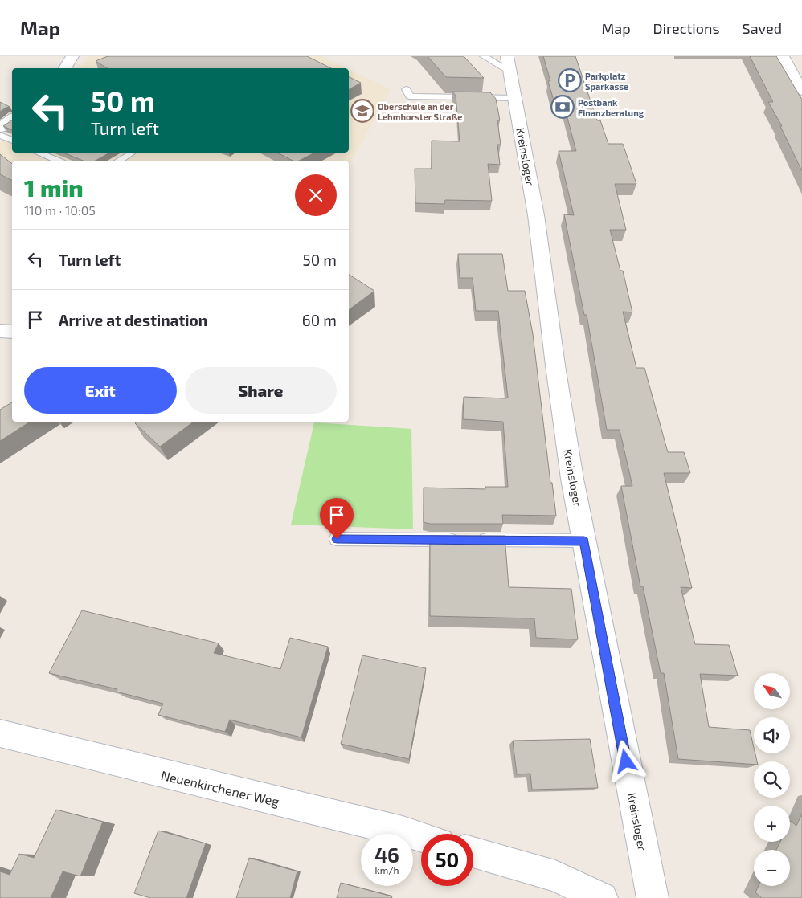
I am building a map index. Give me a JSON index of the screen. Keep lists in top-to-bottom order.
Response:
{
  "streets": {
    "main road": ["Kreinsloger", "Neuenkirchener Weg"]
  },
  "places": {
    "parking": ["Parkplatz Sparkasse"],
    "bank": ["Postbank Finanzberatung"],
    "school or university": ["Oberschule an der Lehmhorster Straße"]
  },
  "north": "top left",
  "page": {
    "header": "Map",
    "nav": ["Map", "Directions", "Saved"],
    "turn": ["50 m", "Turn left"],
    "heading": ["1 min", "110 m · 10:05"],
    "list": [
      {
        "name": "Turn left",
        "value": "50 m"
      },
      {
        "name": "Arrive at destination",
        "value": "60 m"
      }
    ],
    "buttons": ["Exit", "Share"],
    "map_buttons": ["+", "−"],
    "speed": "46 km/h",
    "limit": "50"
  }
}
